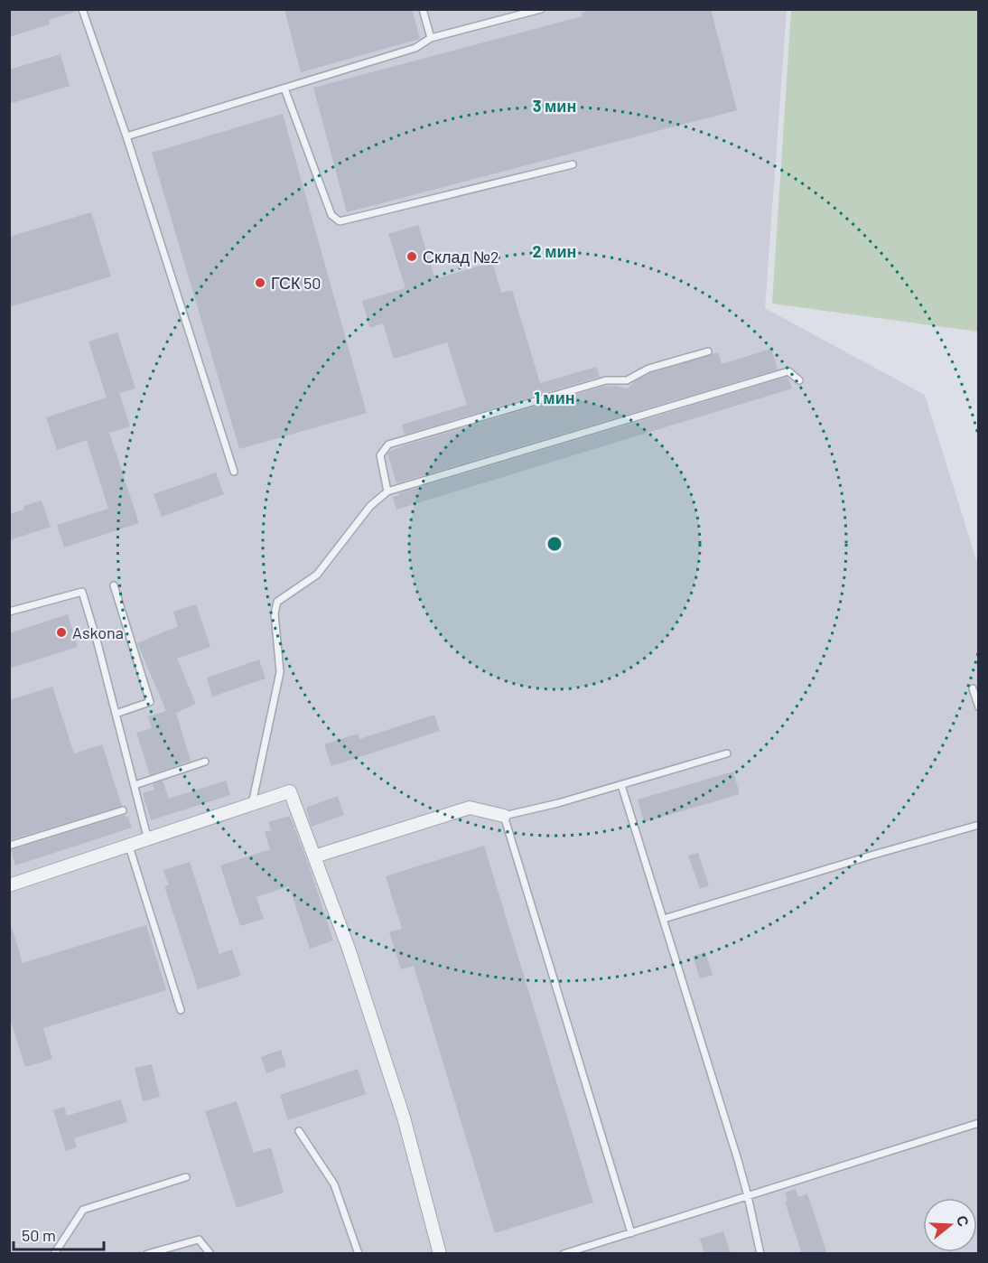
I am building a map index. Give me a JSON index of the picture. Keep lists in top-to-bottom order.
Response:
{
  "places": ["Склад №2", "ГСК 50", "Askona"],
  "scale_bar": "50 m",
  "north": "right",
  "rings": ["3 мин", "2 мин", "1 мин"]
}
